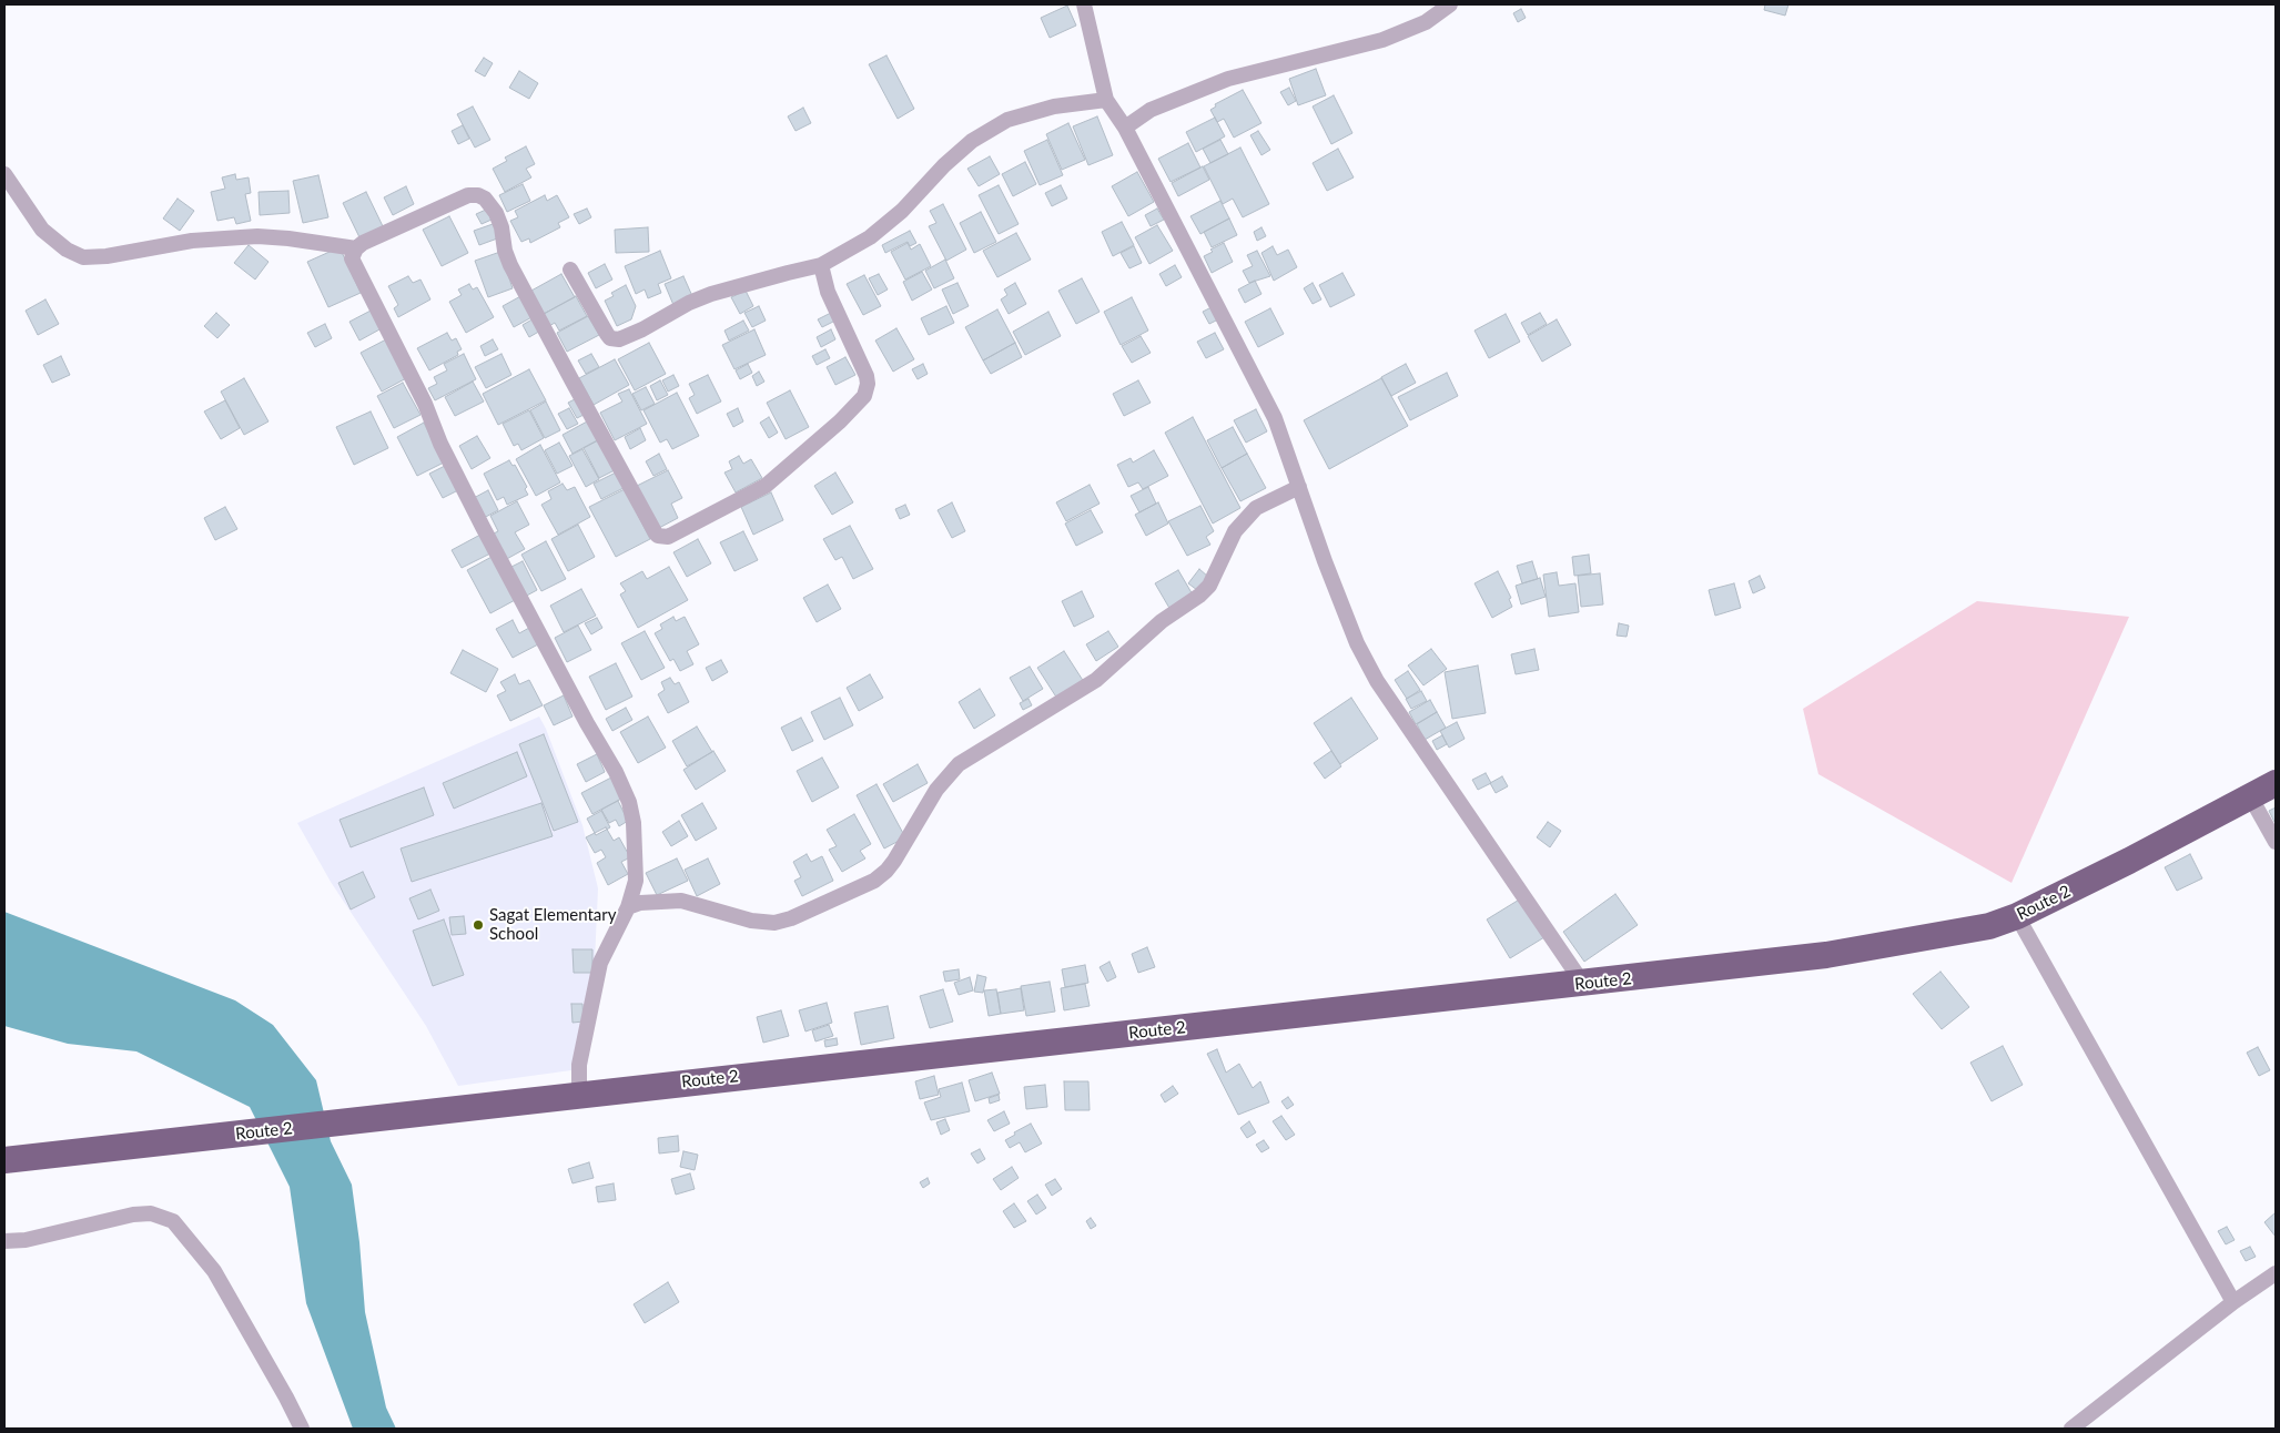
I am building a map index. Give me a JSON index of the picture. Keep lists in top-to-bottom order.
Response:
{
  "streets": {
    "highway": ["Route 2"]
  },
  "places": ["Sagat Elementary School"]
}
